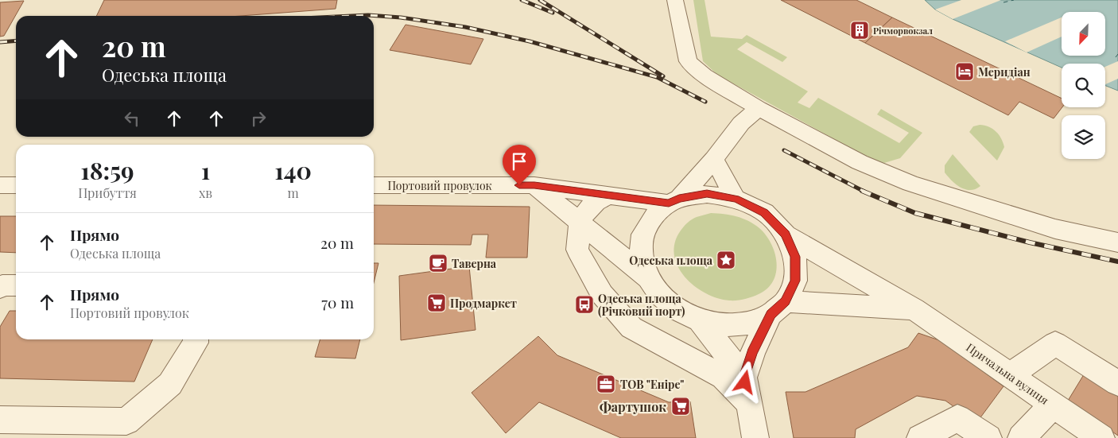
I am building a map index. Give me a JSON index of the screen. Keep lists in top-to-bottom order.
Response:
{
  "streets": {
    "street": ["Портовий провулок", "Причальна вулиця"]
  },
  "places": {
    "building": ["Річморвокзал"],
    "hotel": ["Меридіан"],
    "place": ["Одеська площа"],
    "cafe": ["Таверна"],
    "supermarket": ["Продмаркет", "Фартушок"],
    "bus stop": ["Одеська площа (Річковий порт)"],
    "office": ["ТОВ \"Еніре\""]
  },
  "north": "bottom left",
  "page": {
    "turn": ["20 m", "Одеська площа"],
    "eta": [
      "18:59",
      "Прибуття",
      "1",
      "хв",
      "140",
      "m"
    ],
    "list": [
      {
        "name": "Прямо",
        "note": "Одеська площа",
        "value": "20 m"
      },
      {
        "name": "Прямо",
        "note": "Портовий провулок",
        "value": "70 m"
      }
    ]
  }
}
